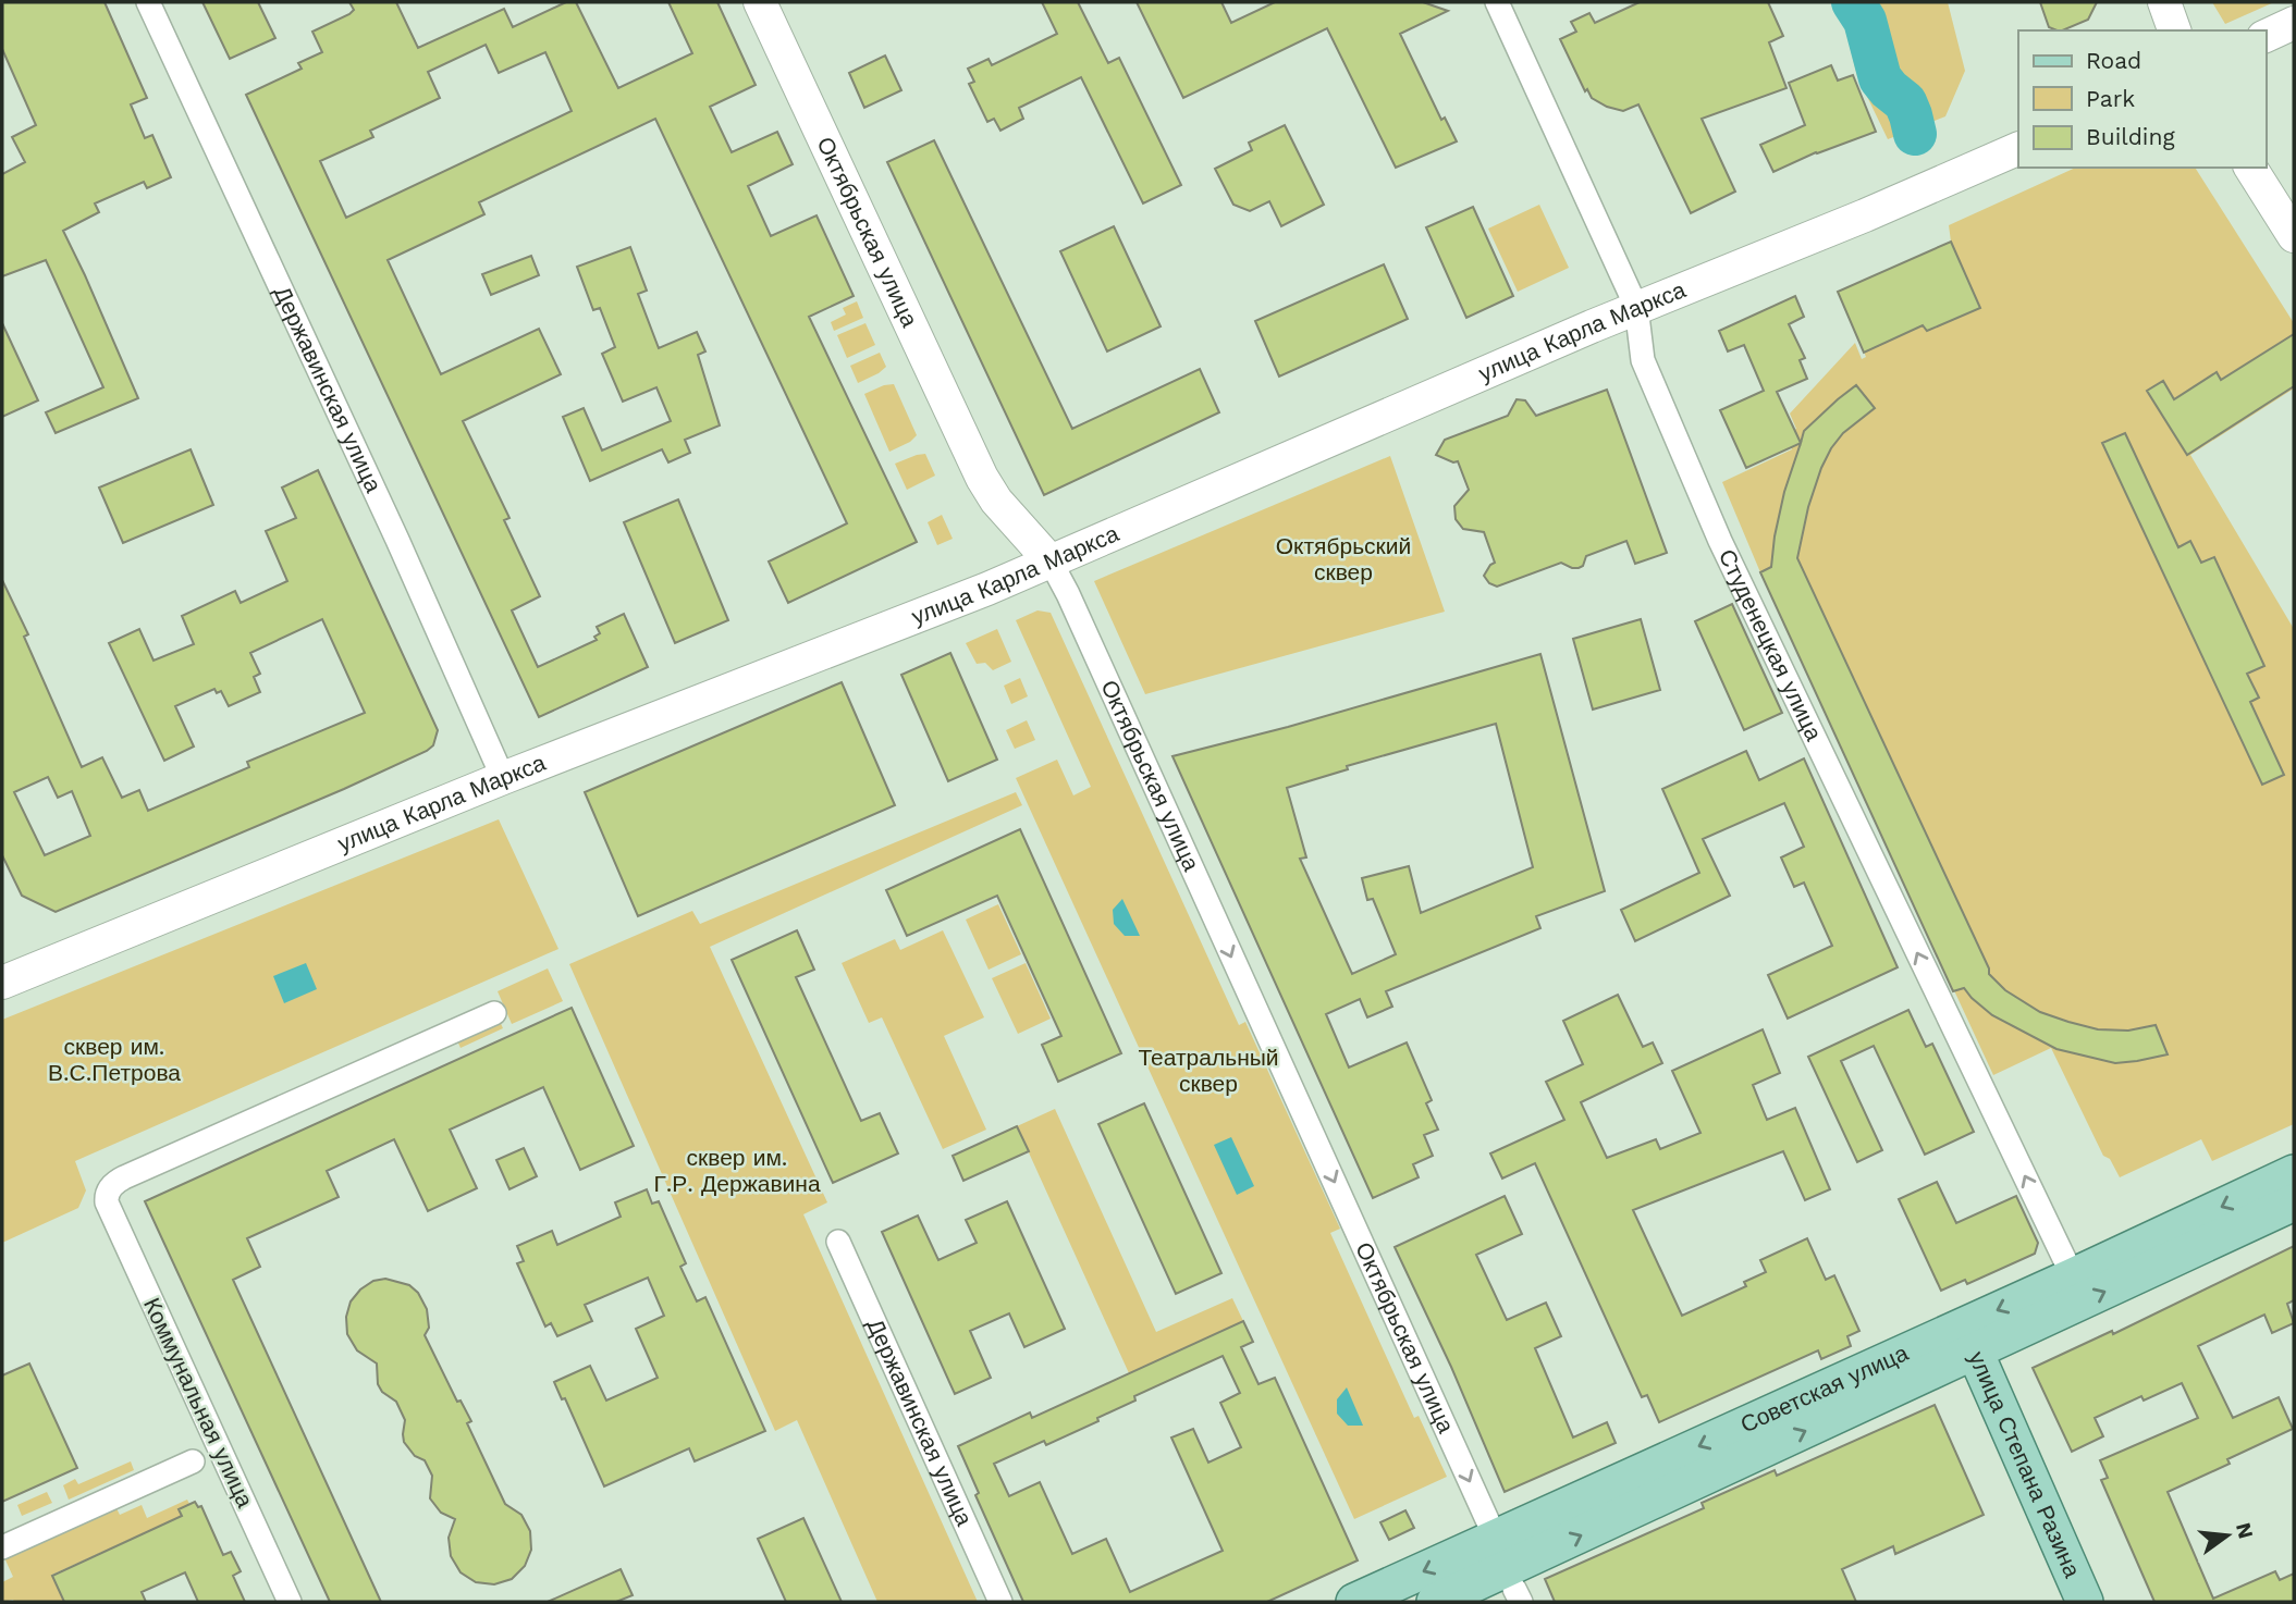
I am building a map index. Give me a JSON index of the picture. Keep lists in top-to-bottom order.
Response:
{
  "streets": {
    "main road": [
      "Октябрьская улица",
      "улица Карла Маркса",
      "Советская улица",
      "улица Степана Разина"
    ],
    "street": ["Державинская улица", "Студенецкая улица", "Коммунальная улица"]
  },
  "crossings": [
    ["Октябрьская улица", "улица Карла Маркса"],
    ["Октябрьская улица", "Советская улица"],
    ["улица Карла Маркса", "Державинская улица"],
    ["улица Карла Маркса", "Студенецкая улица"],
    ["Студенецкая улица", "Советская улица"],
    ["Советская улица", "улица Степана Разина"]
  ],
  "one_way": ["Октябрьская улица", "Студенецкая улица"],
  "parks": [
    "Октябрьский сквер",
    "сквер им. В.С.Петрова",
    "Театральный сквер",
    "сквер им. Г.Р. Державина"
  ],
  "legend": ["Road", "Park", "Building"],
  "north": "right"
}
